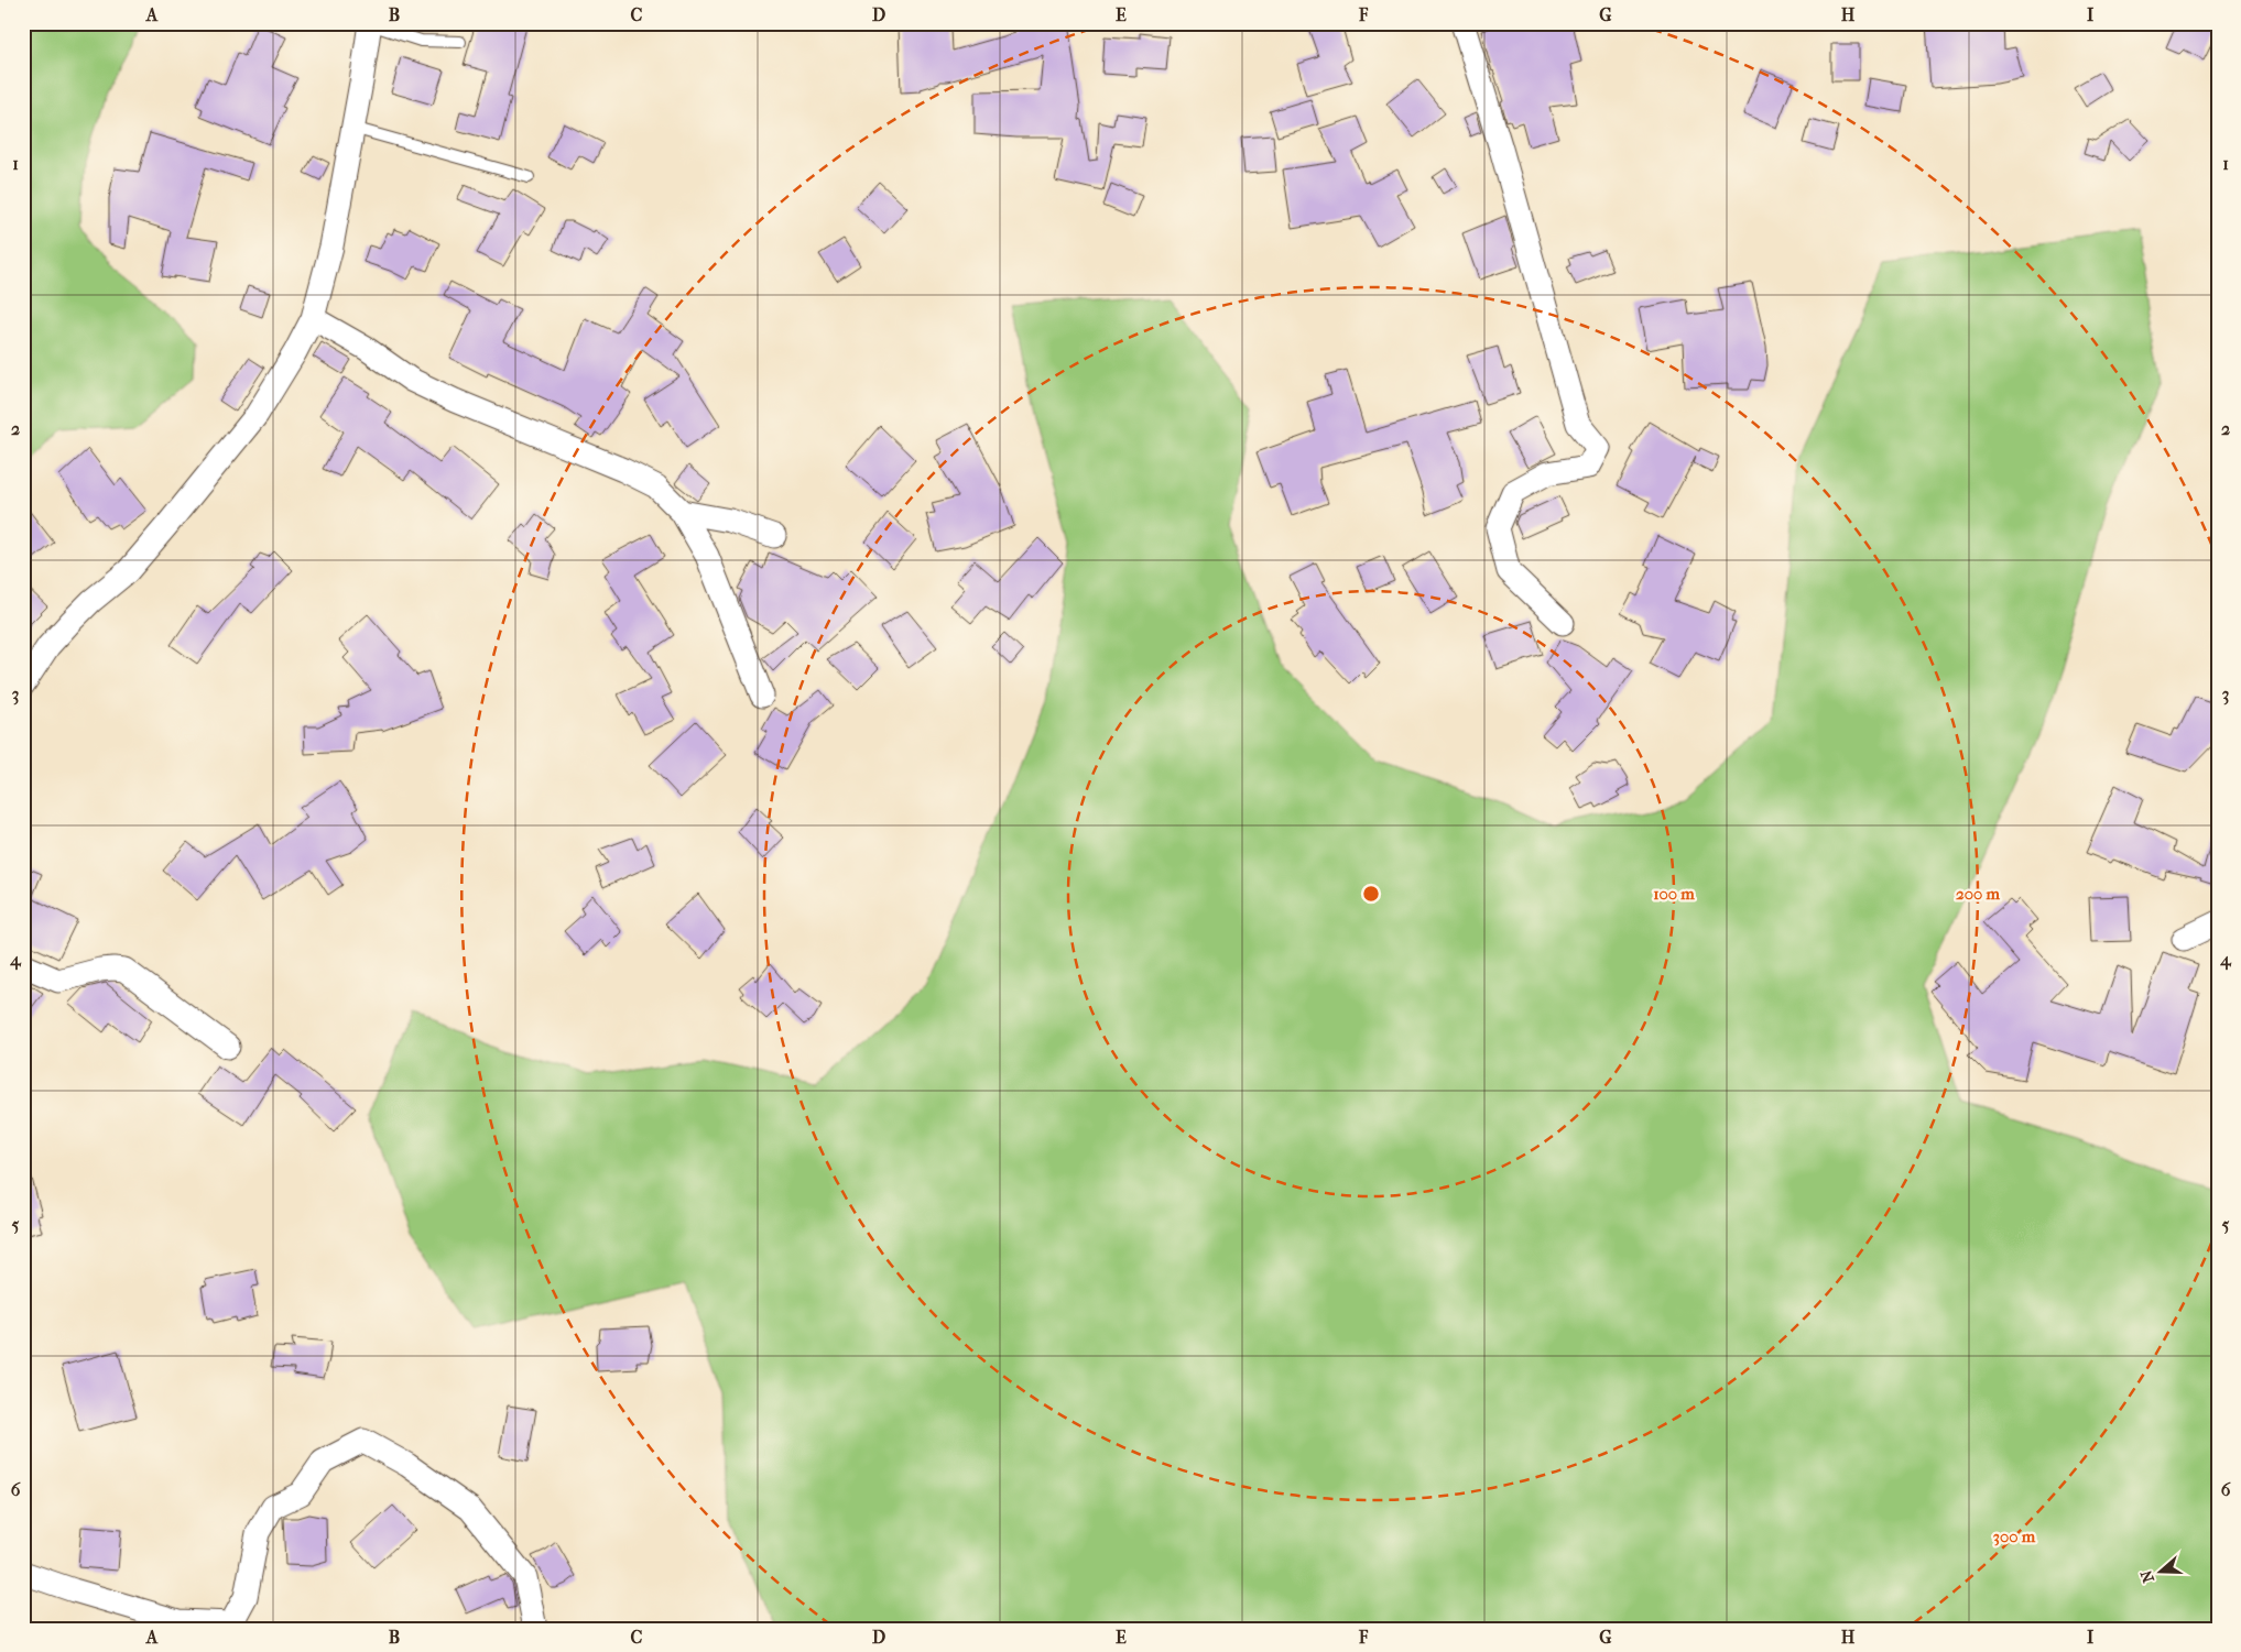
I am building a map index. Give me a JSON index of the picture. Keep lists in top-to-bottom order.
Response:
{
  "north": "left",
  "grid": {
    "columns": [
      "A",
      "B",
      "C",
      "D",
      "E",
      "F",
      "G",
      "H",
      "I"
    ],
    "rows": [
      "1",
      "2",
      "3",
      "4",
      "5",
      "6"
    ]
  },
  "rings": ["100 m", "200 m", "300 m"]
}
